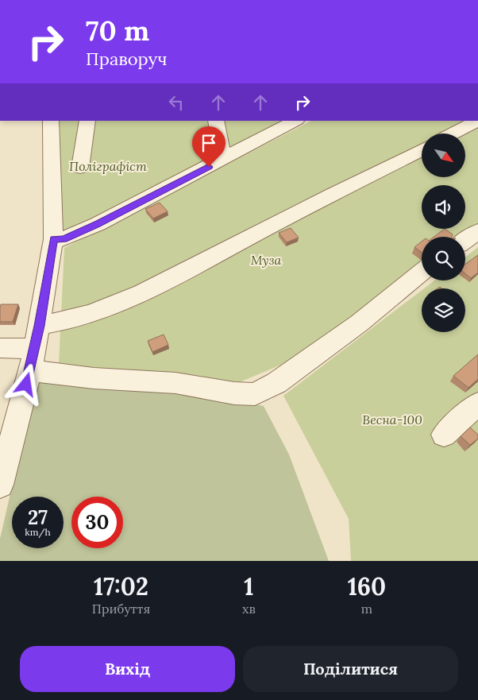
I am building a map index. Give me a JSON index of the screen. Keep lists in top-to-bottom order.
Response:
{
  "parks": ["Поліграфіст", "Муза", "Весна-100"],
  "north": "bottom right",
  "page": {
    "turn": ["70 m", "Праворуч"],
    "speed": "27 km/h",
    "limit": "30",
    "eta": [
      "17:02",
      "Прибуття",
      "1",
      "хв",
      "160",
      "m"
    ],
    "buttons": ["Вихід", "Поділитися"]
  }
}
